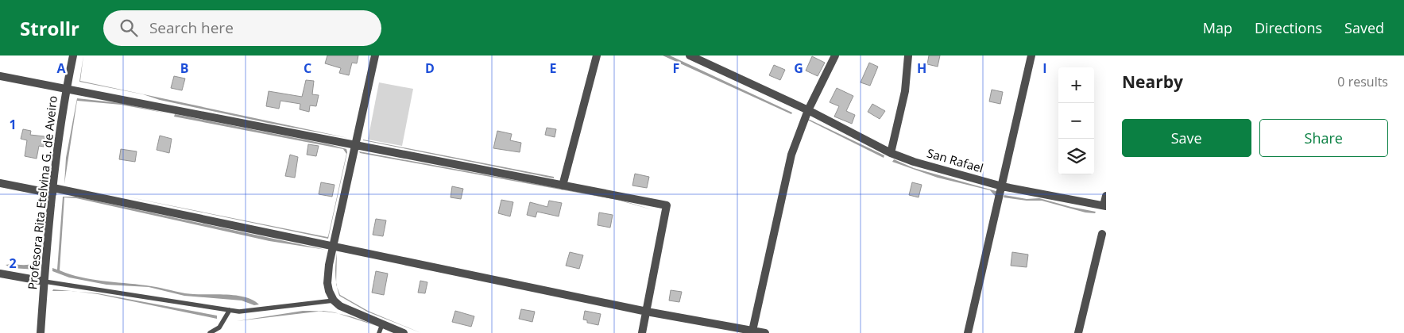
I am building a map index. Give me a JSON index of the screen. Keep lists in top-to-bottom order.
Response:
{
  "streets": {
    "street": ["San Rafael", "Profesora Rita Etelvina G. de Aveiro"]
  },
  "page": {
    "header": "Strollr",
    "search": "Search here",
    "nav": ["Map", "Directions", "Saved"],
    "heading": ["Nearby", "0 results"],
    "map_buttons": ["+", "−"],
    "buttons": ["Save", "Share"]
  },
  "grid": {
    "columns": [
      "A",
      "B",
      "C",
      "D",
      "E",
      "F",
      "G",
      "H",
      "I"
    ],
    "rows": ["1", "2"]
  }
}
